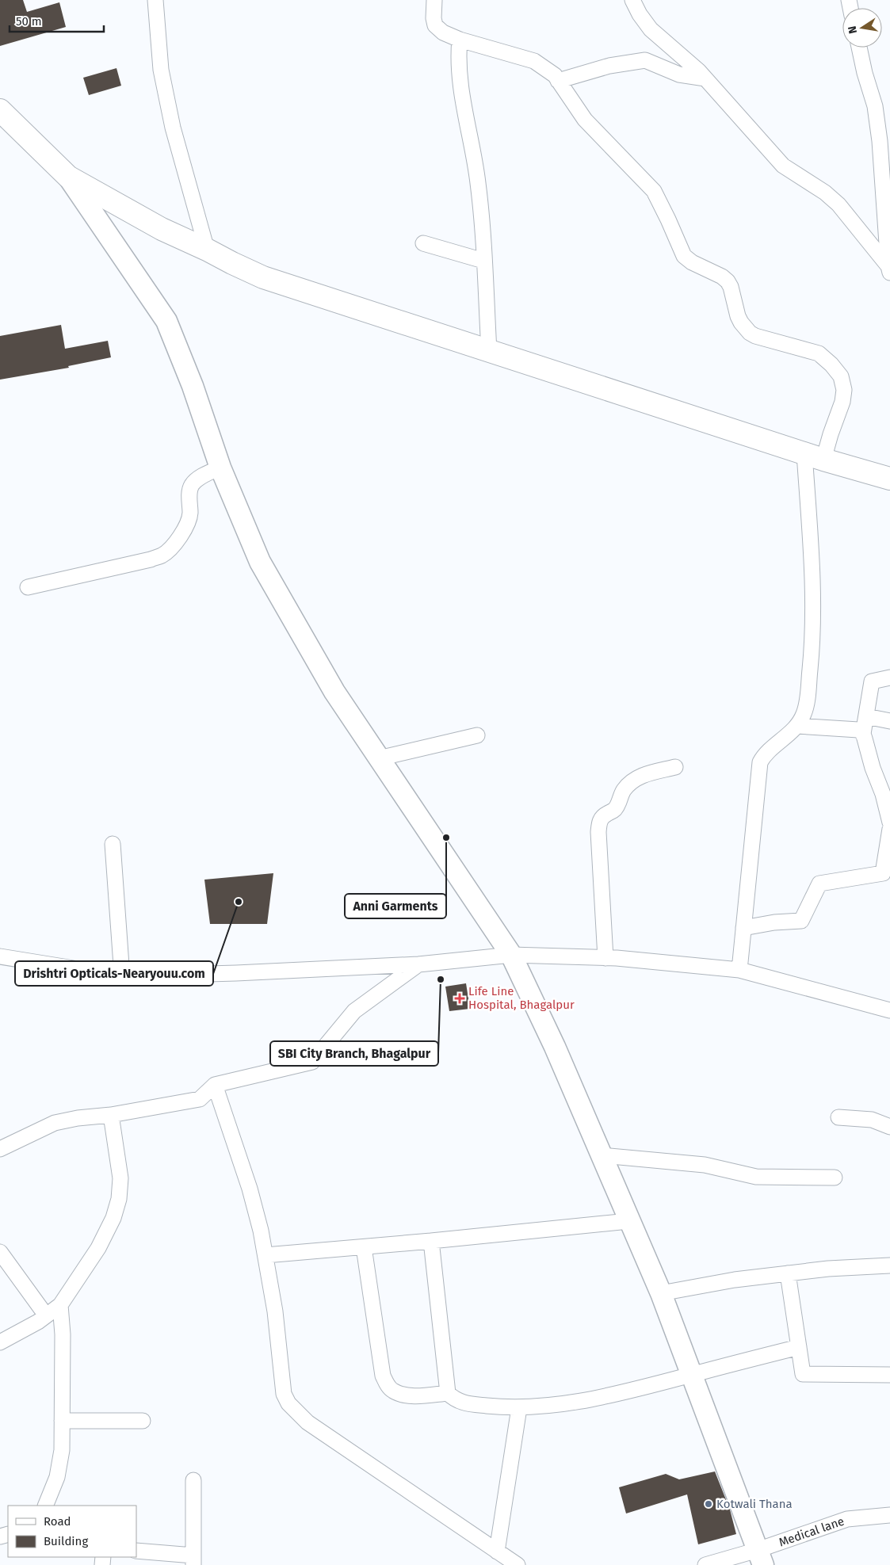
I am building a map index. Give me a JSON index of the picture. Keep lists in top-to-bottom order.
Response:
{
  "streets": {
    "street": ["Medical lane"]
  },
  "places": {
    "other": [
      "Anni Garments",
      "Drishtri Opticals-Nearyouu.com",
      "SBI City Branch, Bhagalpur",
      "Kotwali Thana"
    ],
    "health": ["Life Line Hospital, Bhagalpur"]
  },
  "legend": ["Road", "Building"],
  "scale_bar": "50 m",
  "north": "left"
}
